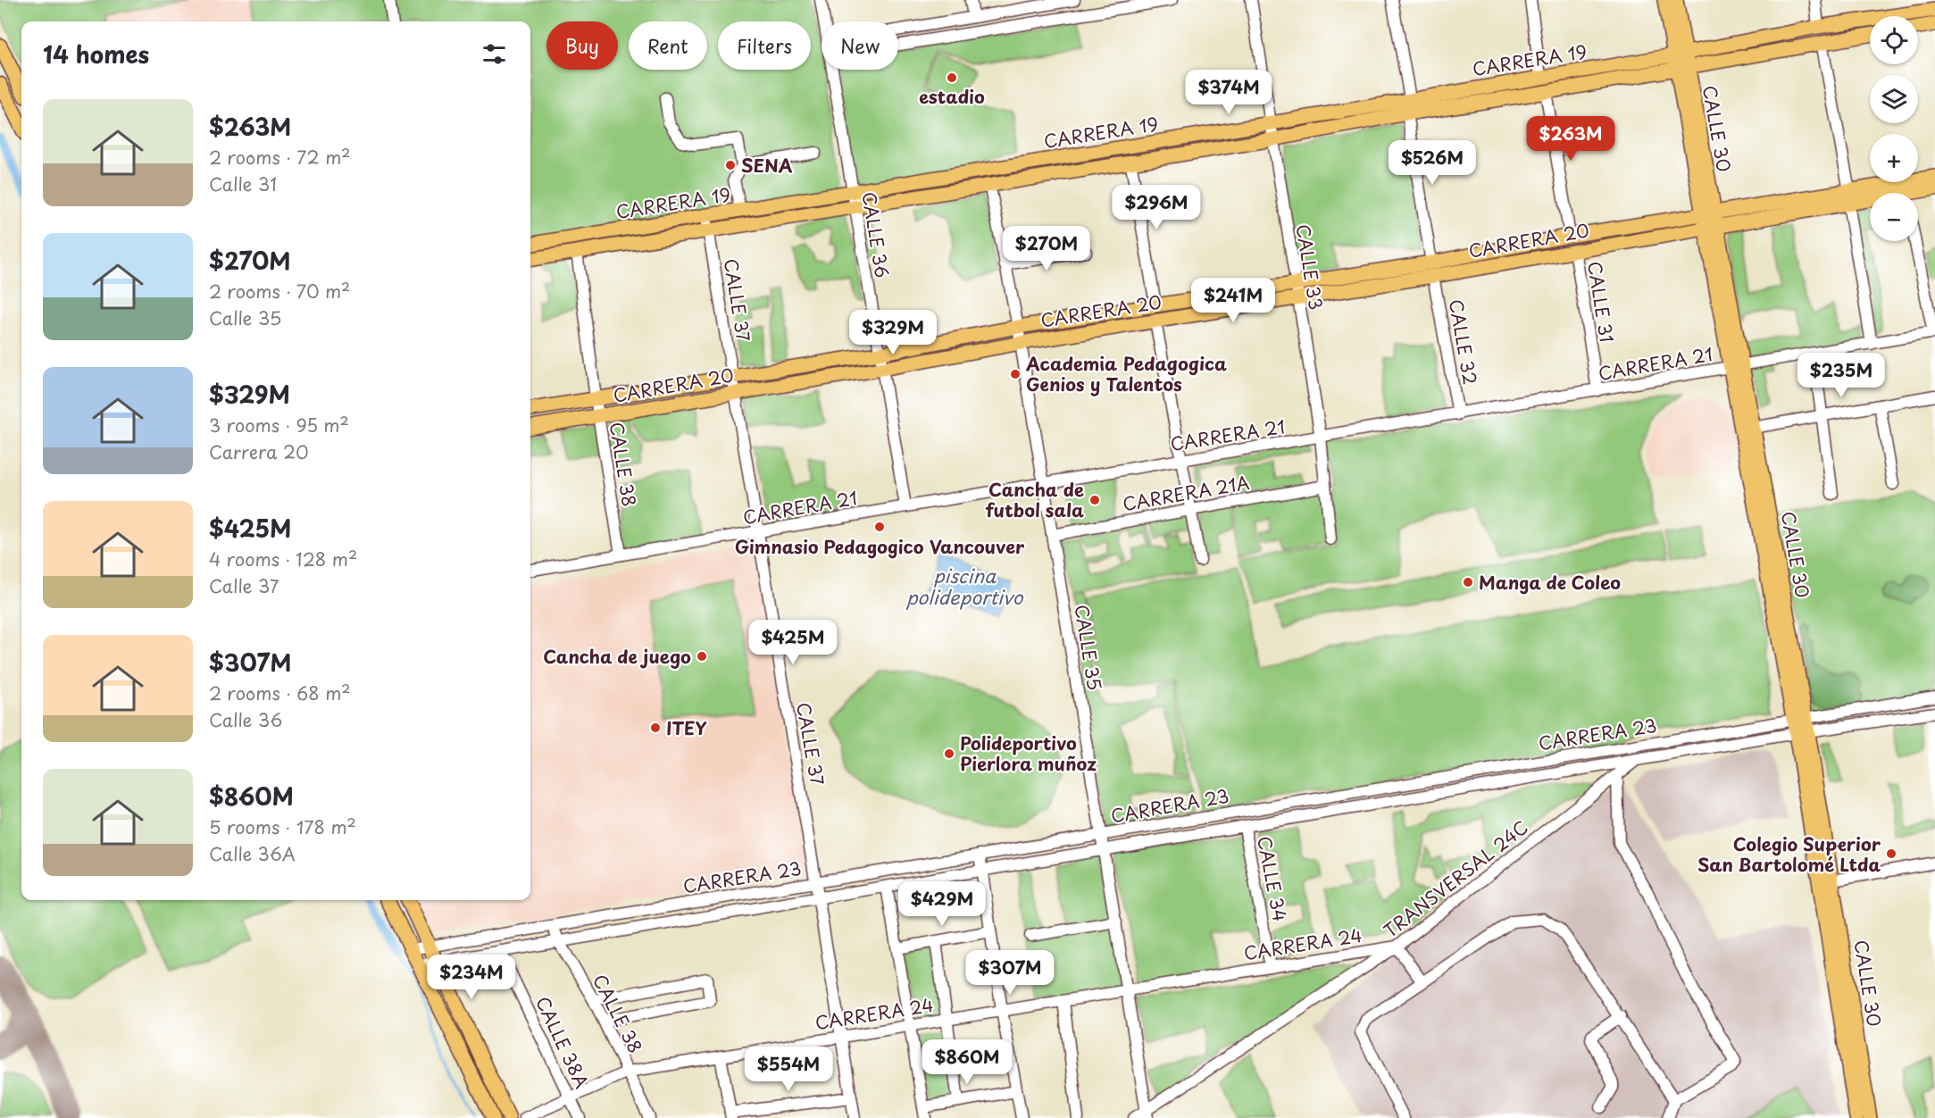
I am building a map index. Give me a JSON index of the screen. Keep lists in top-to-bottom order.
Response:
{
  "streets": {
    "main road": ["CARRERA 19", "CALLE 30", "CARRERA 20"],
    "street": [
      "CALLE 36",
      "CALLE 33",
      "CALLE 37",
      "CALLE 31",
      "CALLE 32",
      "CARRERA 21",
      "CALLE 38",
      "CARRERA 21A",
      "CALLE 35",
      "CARRERA 23",
      "CALLE 34",
      "TRANSVERSAL 24C",
      "CARRERA 24",
      "CALLE 38A"
    ]
  },
  "crossings": [
    ["CARRERA 19", "CALLE 30"],
    ["CARRERA 19", "CALLE 36"],
    ["CARRERA 19", "CALLE 33"],
    ["CARRERA 19", "CALLE 37"],
    ["CARRERA 19", "CALLE 32"],
    ["CARRERA 19", "CALLE 38"],
    ["CARRERA 19", "CALLE 35"],
    ["CALLE 30", "CARRERA 20"],
    ["CALLE 30", "CARRERA 21"],
    ["CALLE 30", "CARRERA 23"],
    ["CALLE 36", "CARRERA 20"],
    ["CALLE 36", "CARRERA 21"],
    ["CARRERA 20", "CALLE 33"],
    ["CARRERA 20", "CALLE 37"],
    ["CARRERA 20", "CALLE 31"],
    ["CARRERA 20", "CALLE 32"],
    ["CARRERA 20", "CALLE 38"],
    ["CARRERA 20", "CALLE 35"],
    ["CALLE 33", "CARRERA 21"],
    ["CALLE 33", "CARRERA 21A"],
    ["CALLE 37", "CARRERA 21"],
    ["CALLE 37", "CARRERA 23"],
    ["CALLE 37", "CARRERA 24"],
    ["CALLE 31", "CARRERA 21"],
    ["CALLE 32", "CARRERA 21"],
    ["CARRERA 21", "CALLE 38"],
    ["CARRERA 21", "CALLE 35"],
    ["CALLE 38", "CARRERA 23"],
    ["CALLE 38", "CARRERA 24"],
    ["CARRERA 21A", "CALLE 35"],
    ["CALLE 35", "CARRERA 23"],
    ["CALLE 35", "TRANSVERSAL 24C"],
    ["CALLE 35", "CARRERA 24"],
    ["CARRERA 23", "CALLE 34"],
    ["CARRERA 23", "TRANSVERSAL 24C"],
    ["CARRERA 23", "CALLE 38A"],
    ["CALLE 34", "CARRERA 24"],
    ["TRANSVERSAL 24C", "CARRERA 24"],
    ["CARRERA 24", "CALLE 38A"]
  ],
  "water": ["piscina polideportivo"],
  "places": [
    "estadio",
    "SENA",
    "Academia Pedagogica Genios y Talentos",
    "Cancha de futbol sala",
    "Gimnasio Pedagogico Vancouver",
    "Manga de Coleo",
    "Cancha de juego",
    "ITEY",
    "Polideportivo Pierlora muñoz",
    "Colegio Superior San Bartolomé Ltda"
  ],
  "page": {
    "map_buttons": ["+", "−"],
    "chip": [
      "Buy",
      "Rent",
      "Filters",
      "New"
    ],
    "heading": "14 homes",
    "price": [
      "$374M",
      "$263M",
      "$526M",
      "$296M",
      "$270M",
      "$241M",
      "$329M",
      "$235M",
      "$425M",
      "$429M",
      "$307M",
      "$234M",
      "$860M",
      "$554M"
    ],
    "list": [
      {
        "name": "$263M",
        "note": "2 rooms · 72 m² · Calle 31"
      },
      {
        "name": "$270M",
        "note": "2 rooms · 70 m² · Calle 35"
      },
      {
        "name": "$329M",
        "note": "3 rooms · 95 m² · Carrera 20"
      },
      {
        "name": "$425M",
        "note": "4 rooms · 128 m² · Calle 37"
      },
      {
        "name": "$307M",
        "note": "2 rooms · 68 m² · Calle 36"
      },
      {
        "name": "$860M",
        "note": "5 rooms · 178 m² · Calle 36A"
      }
    ]
  }
}
